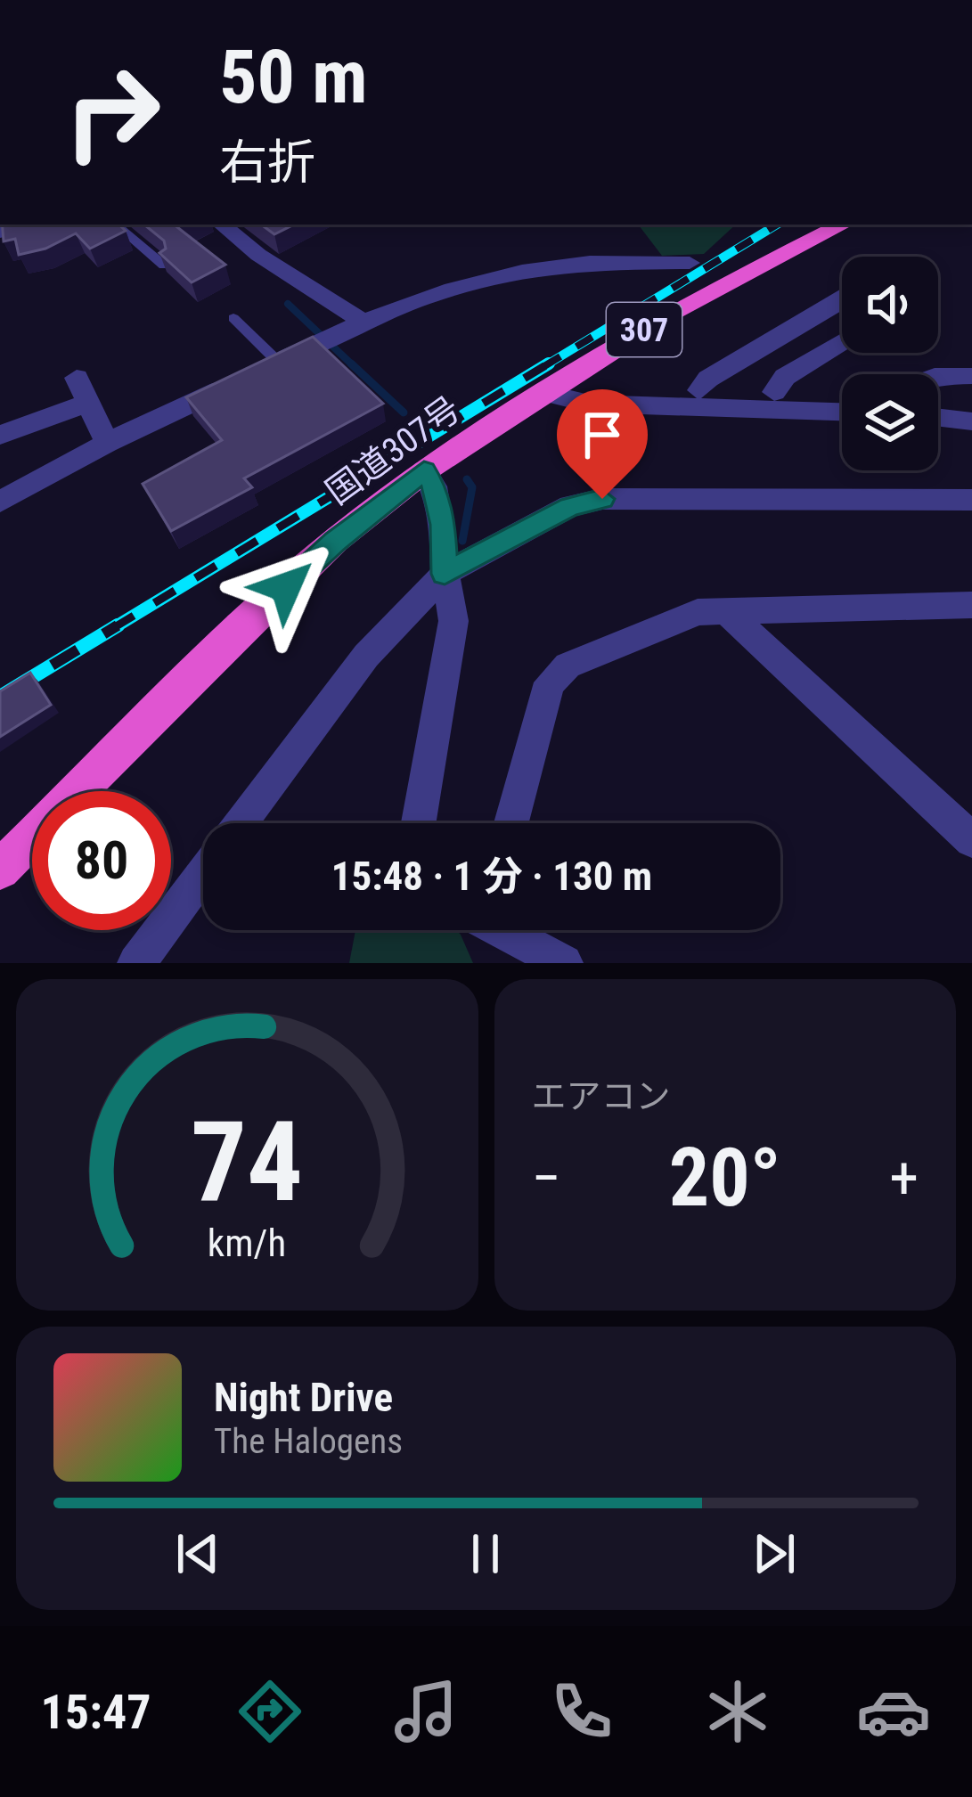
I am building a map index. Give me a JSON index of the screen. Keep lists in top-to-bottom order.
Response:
{
  "streets": {
    "highway": ["307", "国道307号"]
  },
  "page": {
    "turn": ["50 m", "右折"],
    "limit": "80",
    "trip": "15:48 · 1 分 · 130 m",
    "tile": "エアコン",
    "heat": ["−", "20°", "+"],
    "song": ["Night Drive", "The Halogens"],
    "tabs": "15:47",
    "gauge": ["74", "km/h"]
  }
}
